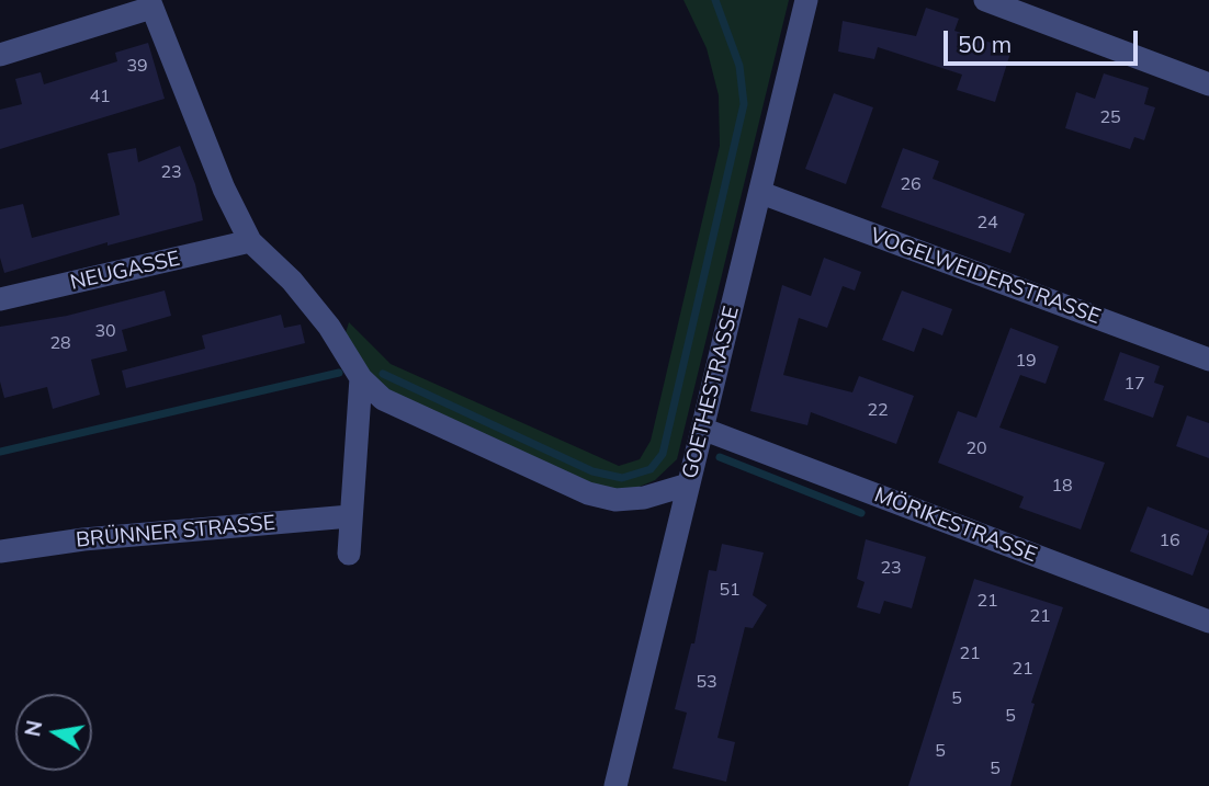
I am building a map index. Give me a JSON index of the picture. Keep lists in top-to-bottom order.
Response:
{
  "streets": {
    "street": [
      "NEUGASSE",
      "VOGELWEIDERSTRASSE",
      "GOETHESTRASSE",
      "MÖRIKESTRASSE",
      "BRÜNNER STRASSE"
    ]
  },
  "crossings": [
    ["VOGELWEIDERSTRASSE", "GOETHESTRASSE"],
    ["GOETHESTRASSE", "MÖRIKESTRASSE"]
  ],
  "house_numbers": [
    "39",
    "41",
    "25",
    "23",
    "26",
    "24",
    "30",
    "28",
    "19",
    "17",
    "22",
    "20",
    "18",
    "16",
    "23",
    "51",
    "21",
    "21",
    "21",
    "21",
    "53",
    "5",
    "5",
    "5",
    "5"
  ],
  "scale_bar": "50 m",
  "north": "left"
}
